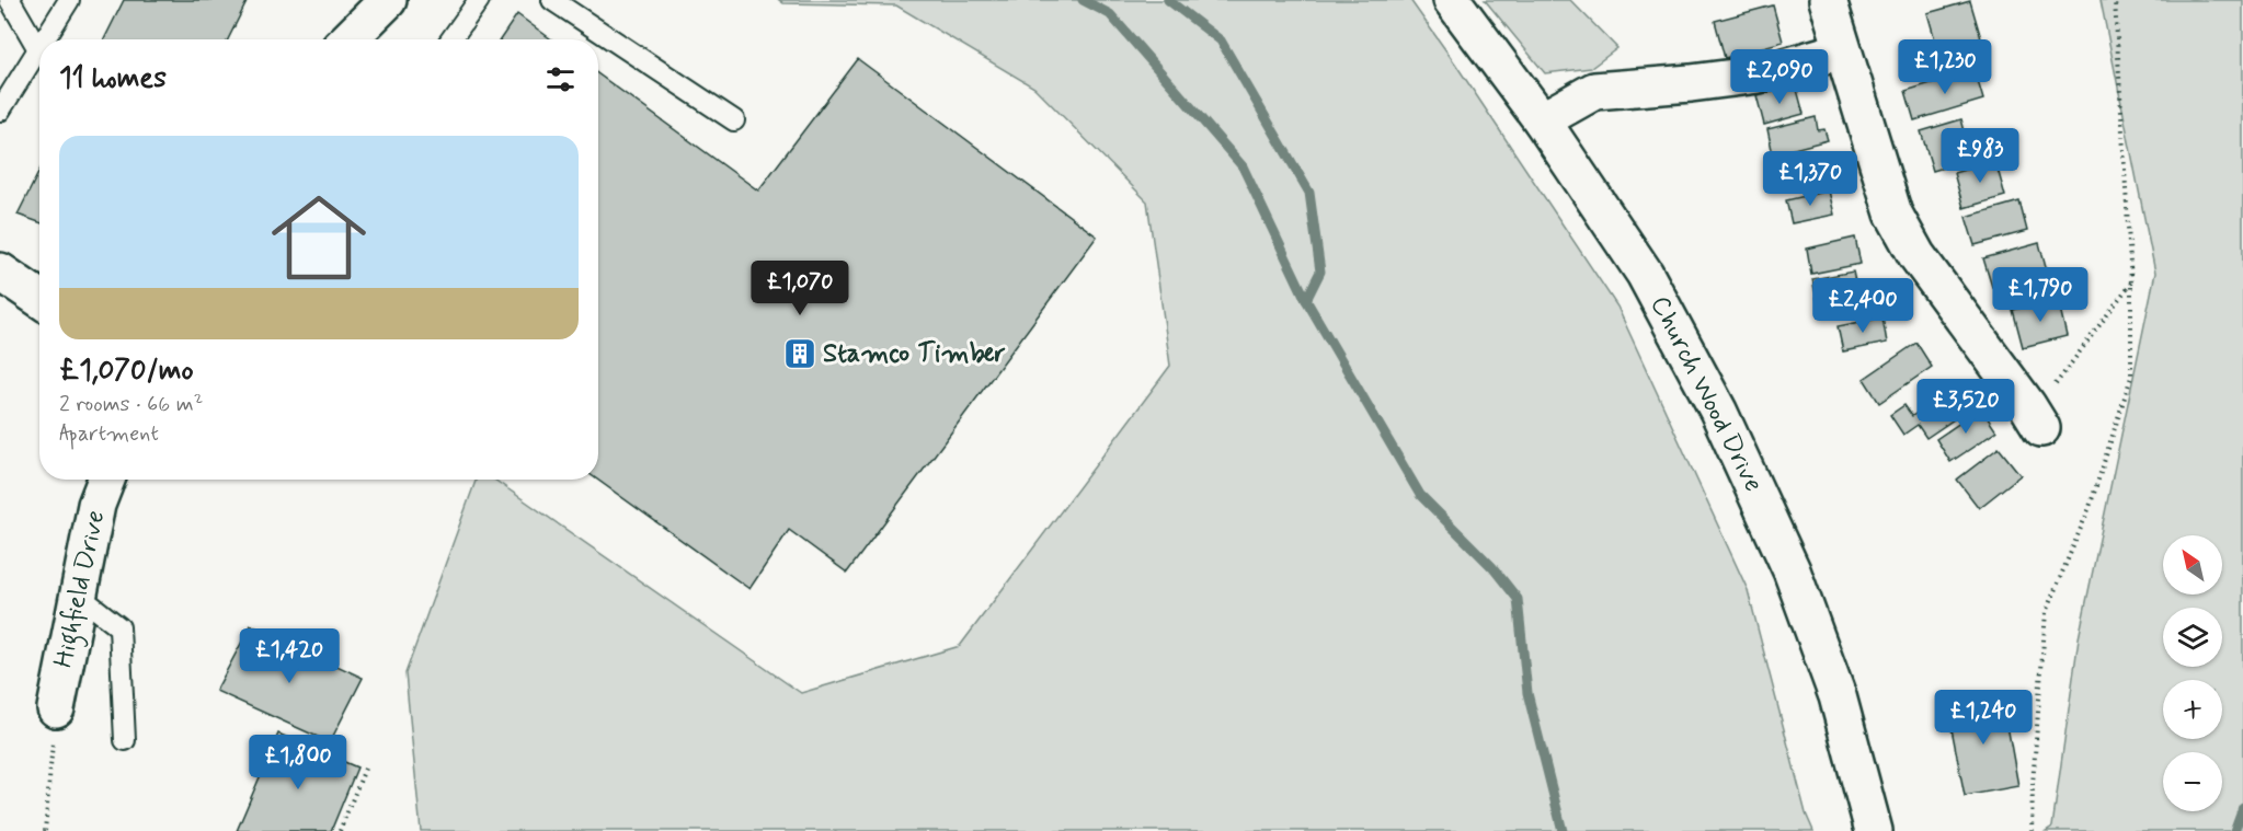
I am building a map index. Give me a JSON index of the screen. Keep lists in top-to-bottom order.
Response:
{
  "streets": {
    "street": ["Church Wood Drive", "Highfield Drive"]
  },
  "places": {
    "building": ["Stamco Timber"]
  },
  "north": "top left",
  "page": {
    "price": [
      "£1,230",
      "£2,090",
      "£983",
      "£1,370",
      "£1,070",
      "£1,790",
      "£2,400",
      "£3,520",
      "£1,420",
      "£1,240",
      "£1,800"
    ],
    "heading": "11 homes",
    "list": [
      {
        "name": "£1,070/mo",
        "note": "2 rooms · 66 m² · Apartment"
      }
    ],
    "map_buttons": ["+", "−"]
  }
}
